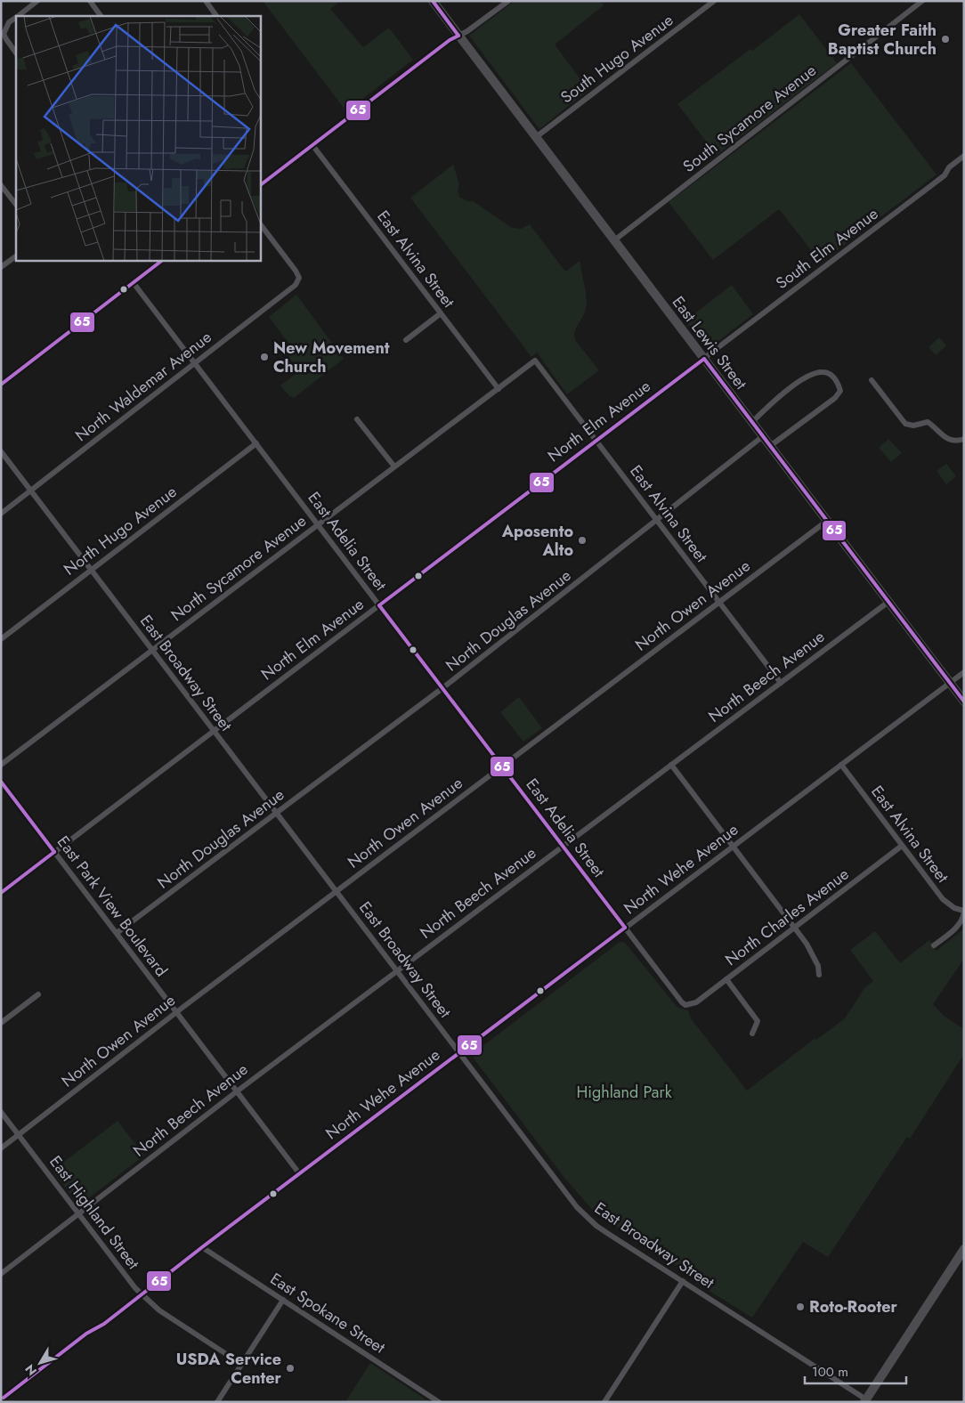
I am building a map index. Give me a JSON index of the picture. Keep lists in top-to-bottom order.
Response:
{
  "streets": {
    "main road": ["East Lewis Street"],
    "street": [
      "South Hugo Avenue",
      "South Sycamore Avenue",
      "South Elm Avenue",
      "East Alvina Street",
      "North Waldemar Avenue",
      "North Elm Avenue",
      "North Hugo Avenue",
      "East Adelia Street",
      "North Sycamore Avenue",
      "North Owen Avenue",
      "North Douglas Avenue",
      "East Broadway Street",
      "North Beech Avenue",
      "North Wehe Avenue",
      "East Park View Boulevard",
      "North Charles Avenue",
      "East Highland Street",
      "East Spokane Street"
    ]
  },
  "crossings": [
    ["South Hugo Avenue", "East Lewis Street"],
    ["South Sycamore Avenue", "East Lewis Street"],
    ["South Elm Avenue", "East Lewis Street"],
    ["South Elm Avenue", "North Elm Avenue"],
    ["East Alvina Street", "North Elm Avenue"],
    ["East Alvina Street", "North Sycamore Avenue"],
    ["East Alvina Street", "North Owen Avenue"],
    ["East Alvina Street", "North Douglas Avenue"],
    ["East Alvina Street", "North Beech Avenue"],
    ["East Alvina Street", "North Wehe Avenue"],
    ["East Alvina Street", "North Charles Avenue"],
    ["East Lewis Street", "North Elm Avenue"],
    ["East Lewis Street", "North Owen Avenue"],
    ["East Lewis Street", "North Douglas Avenue"],
    ["East Lewis Street", "North Beech Avenue"],
    ["East Lewis Street", "North Wehe Avenue"],
    ["North Waldemar Avenue", "East Adelia Street"],
    ["North Waldemar Avenue", "East Broadway Street"],
    ["North Elm Avenue", "East Adelia Street"],
    ["North Elm Avenue", "East Broadway Street"],
    ["North Elm Avenue", "East Park View Boulevard"],
    ["North Hugo Avenue", "East Adelia Street"],
    ["North Hugo Avenue", "East Broadway Street"],
    ["East Adelia Street", "North Sycamore Avenue"],
    ["East Adelia Street", "North Owen Avenue"],
    ["East Adelia Street", "North Douglas Avenue"],
    ["East Adelia Street", "North Beech Avenue"],
    ["East Adelia Street", "North Wehe Avenue"],
    ["East Adelia Street", "North Charles Avenue"],
    ["North Sycamore Avenue", "East Broadway Street"],
    ["North Owen Avenue", "East Broadway Street"],
    ["North Owen Avenue", "East Park View Boulevard"],
    ["North Owen Avenue", "East Highland Street"],
    ["North Douglas Avenue", "East Broadway Street"],
    ["North Douglas Avenue", "East Park View Boulevard"],
    ["East Broadway Street", "North Beech Avenue"],
    ["East Broadway Street", "North Wehe Avenue"],
    ["North Beech Avenue", "East Park View Boulevard"],
    ["North Beech Avenue", "East Highland Street"],
    ["North Wehe Avenue", "East Park View Boulevard"],
    ["North Wehe Avenue", "East Highland Street"],
    ["North Wehe Avenue", "East Spokane Street"]
  ],
  "parks": ["Highland Park"],
  "places": [
    "Greater Faith Baptist Church",
    "New Movement Church",
    "Aposento Alto",
    "Roto-Rooter",
    "USDA Service Center"
  ],
  "lines": ["transit line 65"],
  "scale_bar": "100 m",
  "north": "bottom left"
}
